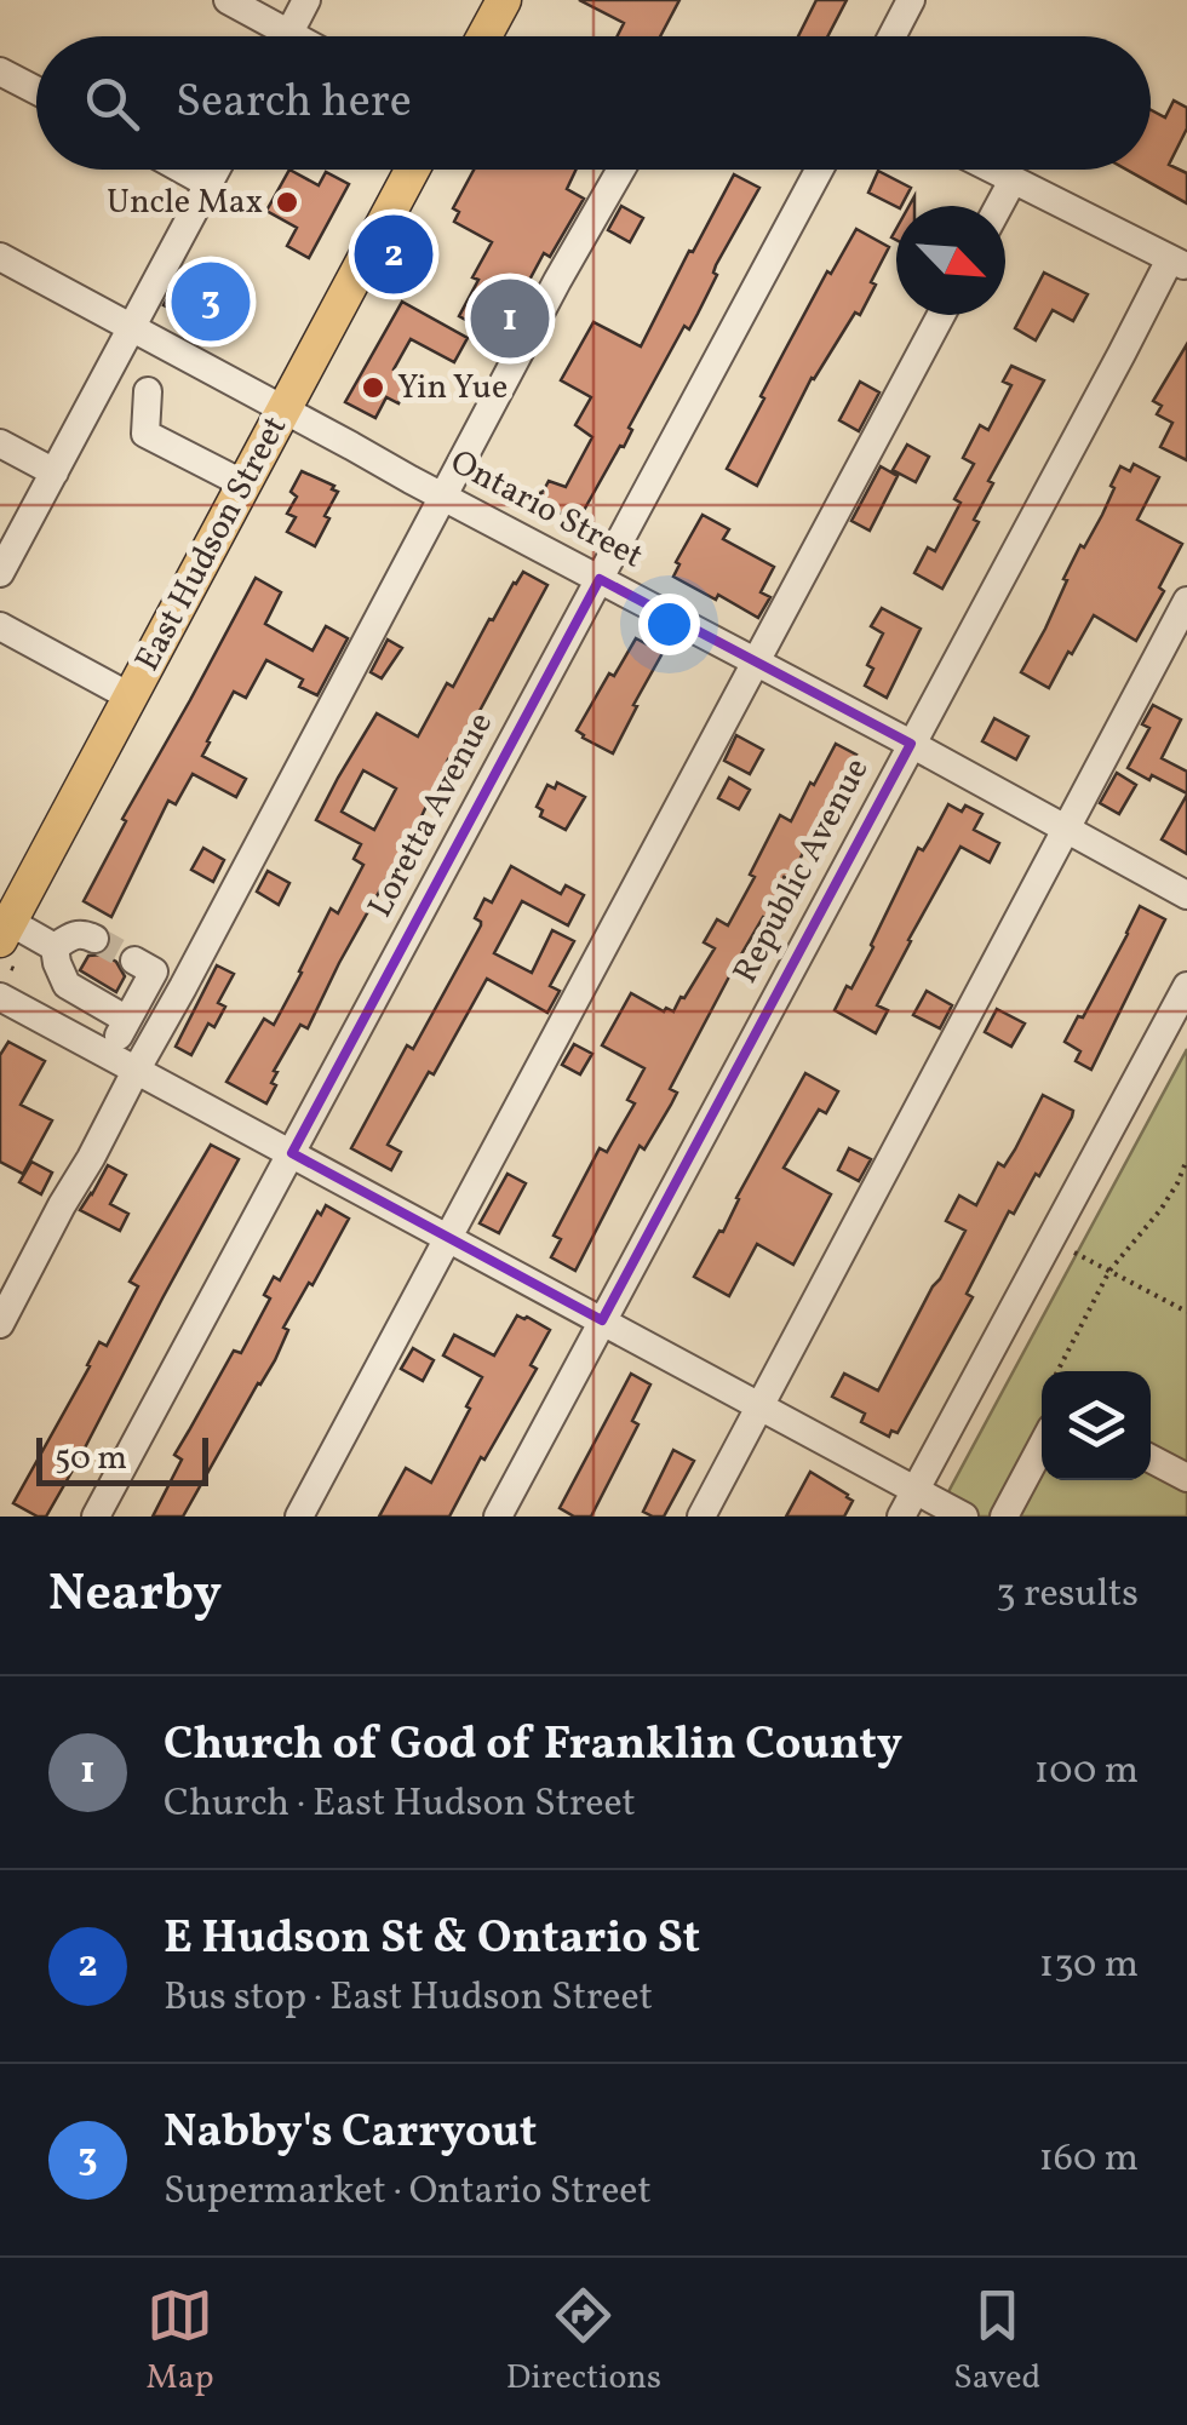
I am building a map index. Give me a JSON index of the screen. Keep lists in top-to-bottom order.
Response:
{
  "streets": {
    "main road": ["East Hudson Street"],
    "street": ["Ontario Street", "Loretta Avenue", "Republic Avenue"]
  },
  "crossings": [
    ["Ontario Street", "East Hudson Street"],
    ["Ontario Street", "Loretta Avenue"],
    ["Ontario Street", "Republic Avenue"]
  ],
  "places": ["Uncle Max", "Yin Yue"],
  "scale_bar": "50 m",
  "north": "bottom right",
  "page": {
    "search": "Search here",
    "pins": ["2", "3", "1"],
    "scale": "50 m",
    "heading": ["Nearby", "3 results"],
    "list": [
      {
        "mark": "1",
        "name": "Church of God of Franklin County",
        "note": "Church · East Hudson Street",
        "value": "100 m"
      },
      {
        "mark": "2",
        "name": "E Hudson St & Ontario St",
        "note": "Bus stop · East Hudson Street",
        "value": "130 m"
      },
      {
        "mark": "3",
        "name": "Nabby's Carryout",
        "note": "Supermarket · Ontario Street",
        "value": "160 m"
      }
    ],
    "nav": ["Map", "Directions", "Saved"]
  }
}
